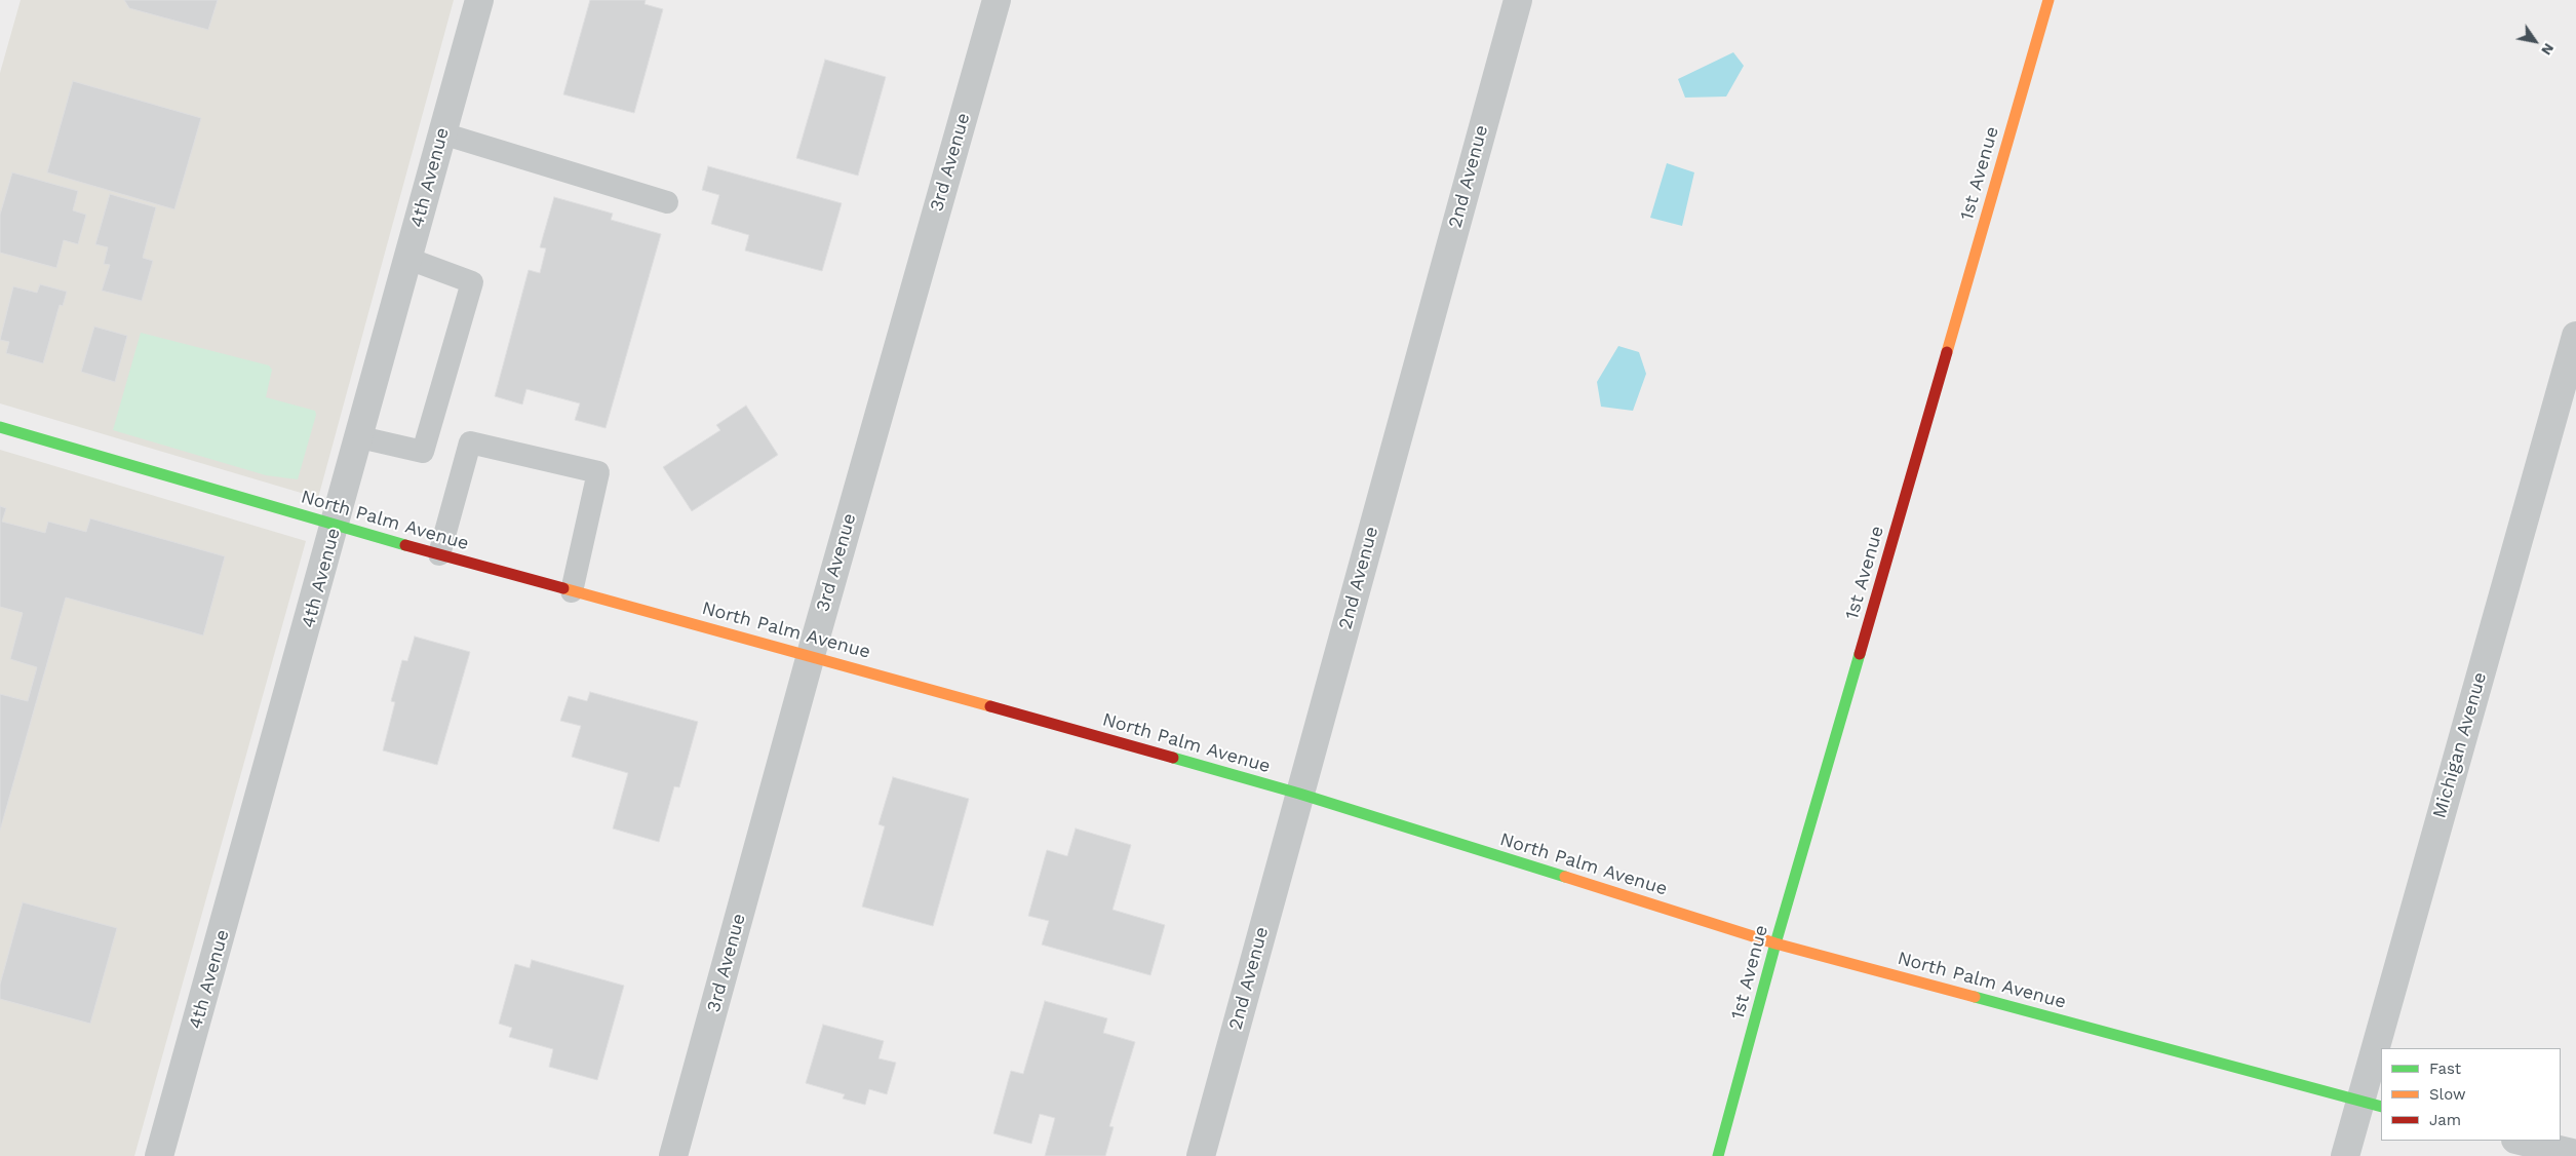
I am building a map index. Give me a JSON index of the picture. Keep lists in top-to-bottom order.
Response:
{
  "streets": {
    "street": [
      "3rd Avenue",
      "1st Avenue",
      "2nd Avenue",
      "4th Avenue",
      "North Palm Avenue",
      "Michigan Avenue"
    ]
  },
  "crossings": [
    ["3rd Avenue", "North Palm Avenue"],
    ["1st Avenue", "North Palm Avenue"],
    ["2nd Avenue", "North Palm Avenue"],
    ["4th Avenue", "North Palm Avenue"],
    ["North Palm Avenue", "Michigan Avenue"]
  ],
  "legend": ["Fast", "Slow", "Jam"],
  "north": "bottom right"
}
